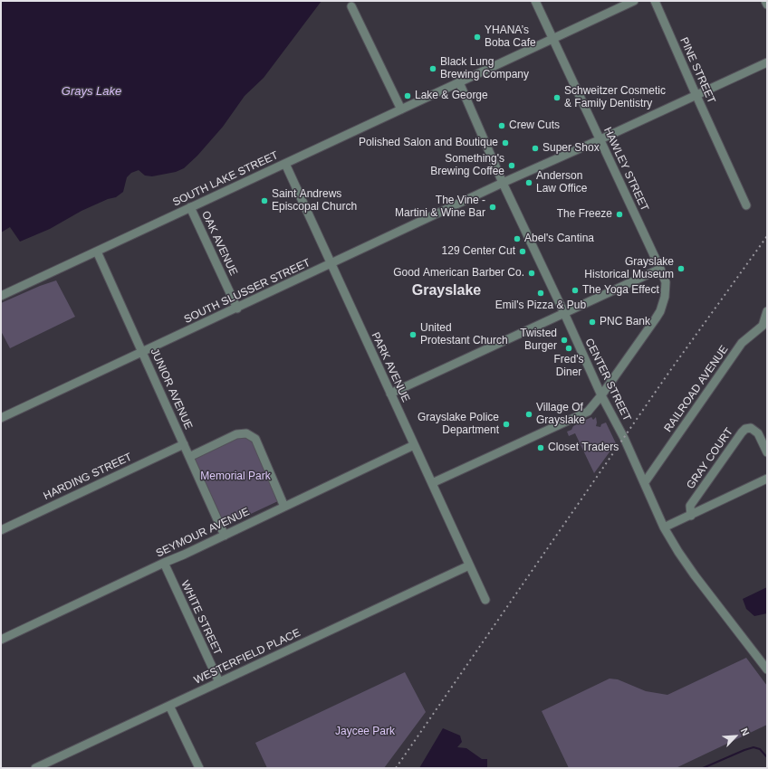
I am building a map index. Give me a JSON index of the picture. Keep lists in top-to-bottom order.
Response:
{
  "streets": {
    "street": [
      "PINE STREET",
      "HAWLEY STREET",
      "SOUTH LAKE STREET",
      "OAK AVENUE",
      "SOUTH SLUSSER STREET",
      "PARK AVENUE",
      "CENTER STREET",
      "JUNIOR AVENUE",
      "RAILROAD AVENUE",
      "GRAY COURT",
      "HARDING STREET",
      "SEYMOUR AVENUE",
      "WHITE STREET",
      "WESTERFIELD PLACE"
    ]
  },
  "crossings": [
    ["PINE STREET", "SOUTH SLUSSER STREET"],
    ["HAWLEY STREET", "SOUTH LAKE STREET"],
    ["HAWLEY STREET", "SOUTH SLUSSER STREET"],
    ["HAWLEY STREET", "CENTER STREET"],
    ["SOUTH LAKE STREET", "OAK AVENUE"],
    ["SOUTH LAKE STREET", "PARK AVENUE"],
    ["SOUTH LAKE STREET", "CENTER STREET"],
    ["SOUTH LAKE STREET", "JUNIOR AVENUE"],
    ["OAK AVENUE", "SOUTH SLUSSER STREET"],
    ["SOUTH SLUSSER STREET", "PARK AVENUE"],
    ["SOUTH SLUSSER STREET", "CENTER STREET"],
    ["SOUTH SLUSSER STREET", "JUNIOR AVENUE"],
    ["PARK AVENUE", "SEYMOUR AVENUE"],
    ["PARK AVENUE", "WESTERFIELD PLACE"],
    ["CENTER STREET", "RAILROAD AVENUE"],
    ["JUNIOR AVENUE", "HARDING STREET"],
    ["JUNIOR AVENUE", "SEYMOUR AVENUE"],
    ["SEYMOUR AVENUE", "WHITE STREET"],
    ["WHITE STREET", "WESTERFIELD PLACE"]
  ],
  "districts": ["Grayslake"],
  "water": ["Grays Lake"],
  "parks": ["Memorial Park", "Jaycee Park"],
  "places": [
    "YHANA’s Boba Cafe",
    "Black Lung Brewing Company",
    "Lake & George",
    "Schweitzer Cosmetic & Family Dentistry",
    "Crew Cuts",
    "Polished Salon and Boutique",
    "Super Shox",
    "Something's Brewing Coffee",
    "Anderson Law Office",
    "Saint Andrews Episcopal Church",
    "The Vine - Martini & Wine Bar",
    "The Freeze",
    "Abel's Cantina",
    "129 Center Cut",
    "Grayslake Historical Museum",
    "Good American Barber Co.",
    "The Yoga Effect",
    "Emil's Pizza & Pub",
    "PNC Bank",
    "United Protestant Church",
    "Twisted Burger",
    "Fred's Diner",
    "Village Of Grayslake",
    "Grayslake Police Department",
    "Closet Traders"
  ],
  "north": "top right"
}
